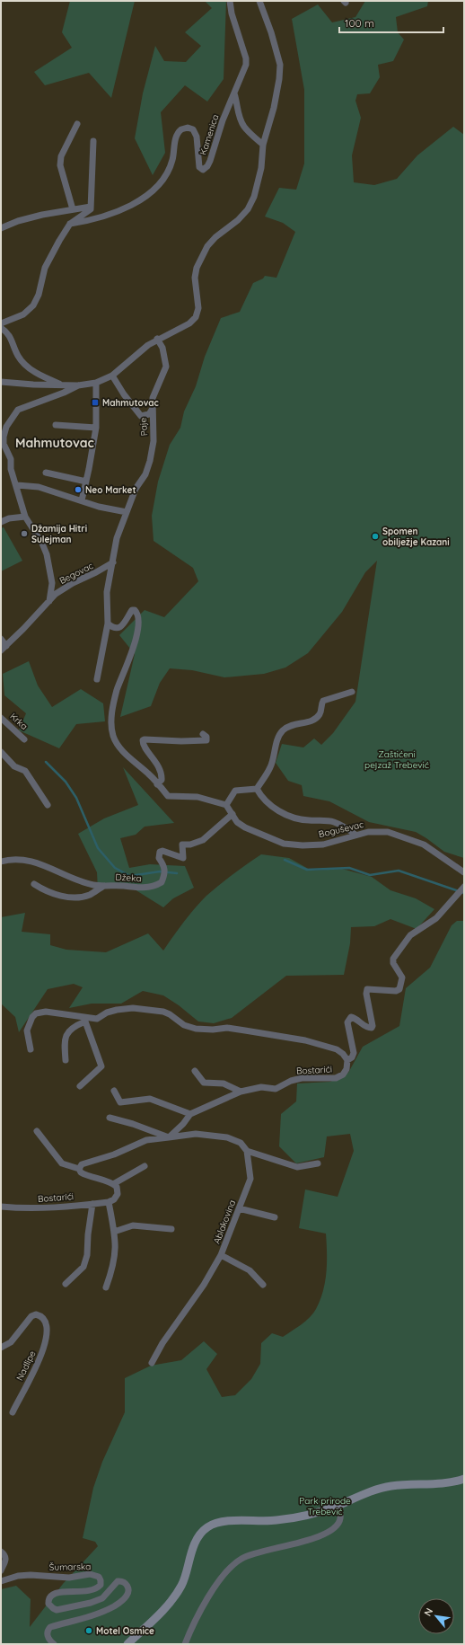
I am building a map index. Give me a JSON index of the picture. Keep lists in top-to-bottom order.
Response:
{
  "streets": {
    "street": [
      "Kamenica",
      "Paje",
      "Begovac",
      "Krka",
      "Boguševac",
      "Džeka",
      "Bostarići",
      "Ablakovina",
      "Nadlipe",
      "Šumarska"
    ]
  },
  "crossings": [
    ["Paje", "Begovac"],
    ["Boguševac", "Džeka"]
  ],
  "districts": ["Mahmutovac"],
  "parks": ["Zaštićeni pejzaž Trebević", "Park prirode Trebević"],
  "places": {
    "transit": ["Mahmutovac"],
    "other": [
      "Neo Market",
      "Džamija Hitri Sulejman",
      "Spomen obilježje Kazani",
      "Motel Osmice"
    ]
  },
  "scale_bar": "100 m",
  "north": "top left"
}
